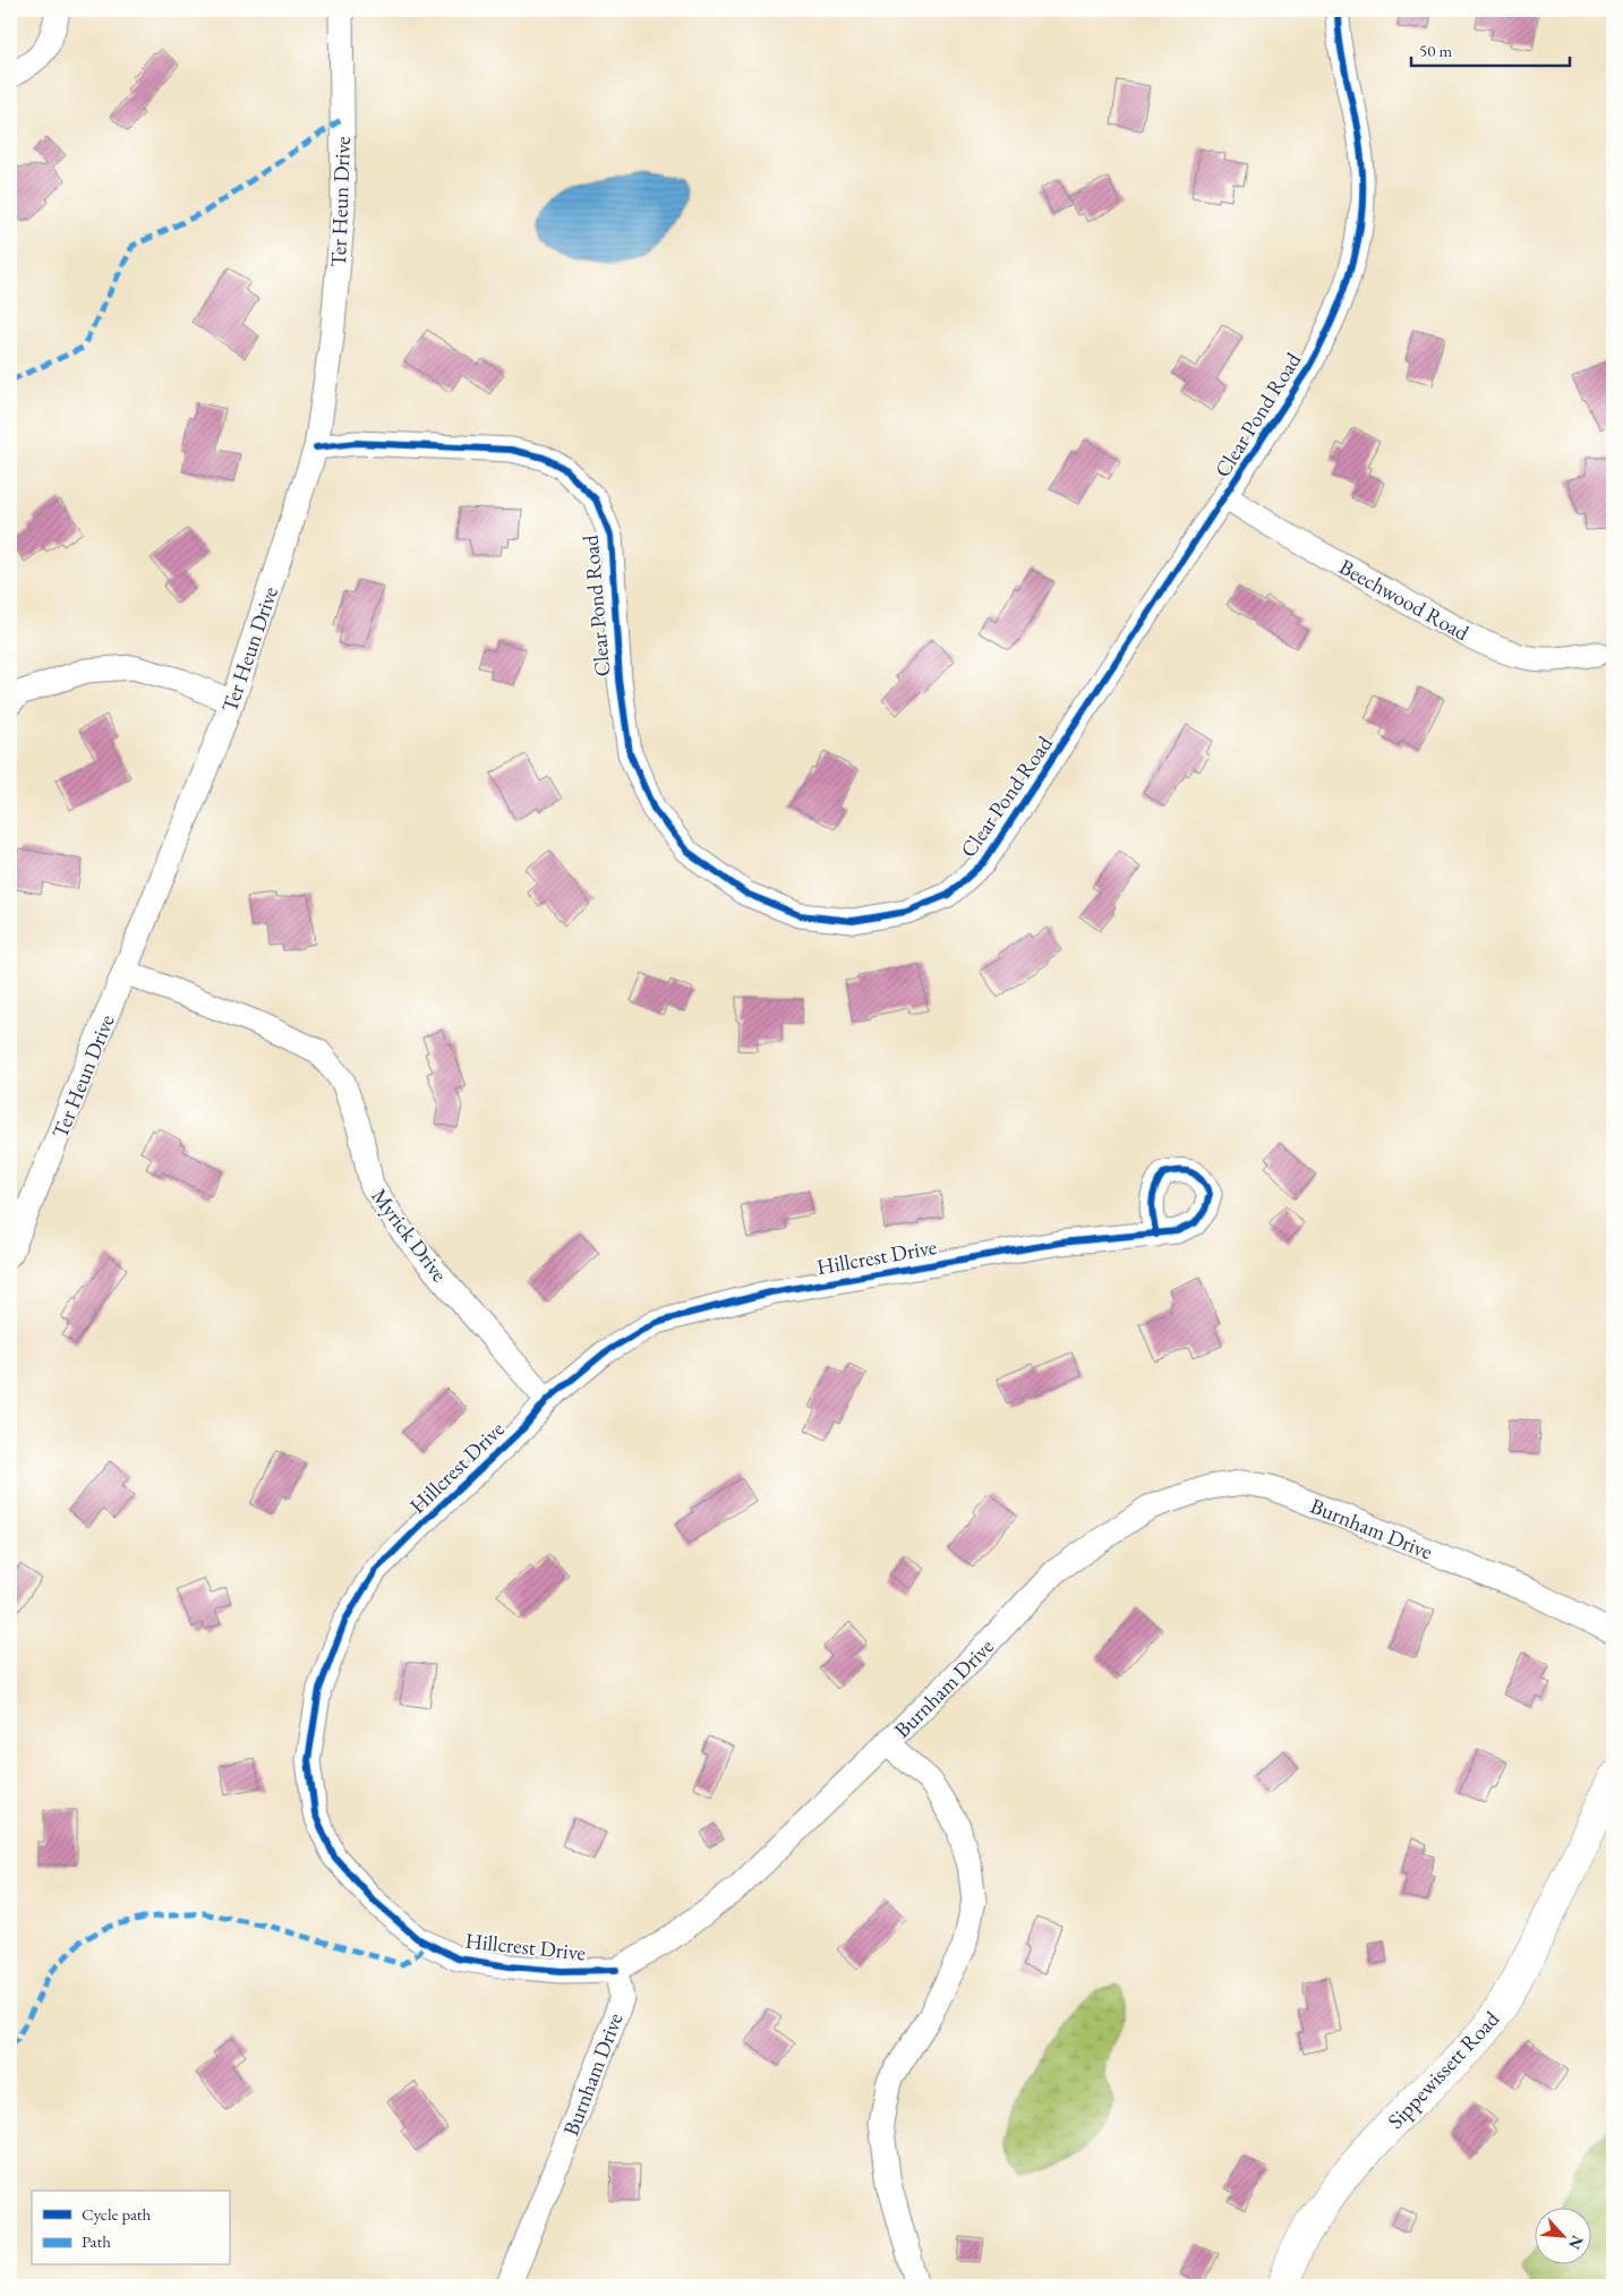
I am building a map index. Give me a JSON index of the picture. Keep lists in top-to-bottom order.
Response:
{
  "streets": {
    "main road": ["Sippewissett Road"],
    "street": [
      "Ter Heun Drive",
      "Clear Pond Road",
      "Beechwood Road",
      "Myrick Drive",
      "Hillcrest Drive",
      "Burnham Drive"
    ]
  },
  "crossings": [
    ["Ter Heun Drive", "Clear Pond Road"],
    ["Ter Heun Drive", "Myrick Drive"],
    ["Clear Pond Road", "Beechwood Road"],
    ["Myrick Drive", "Hillcrest Drive"],
    ["Hillcrest Drive", "Burnham Drive"]
  ],
  "legend": ["Cycle path", "Path"],
  "scale_bar": "50 m",
  "north": "bottom right"
}
